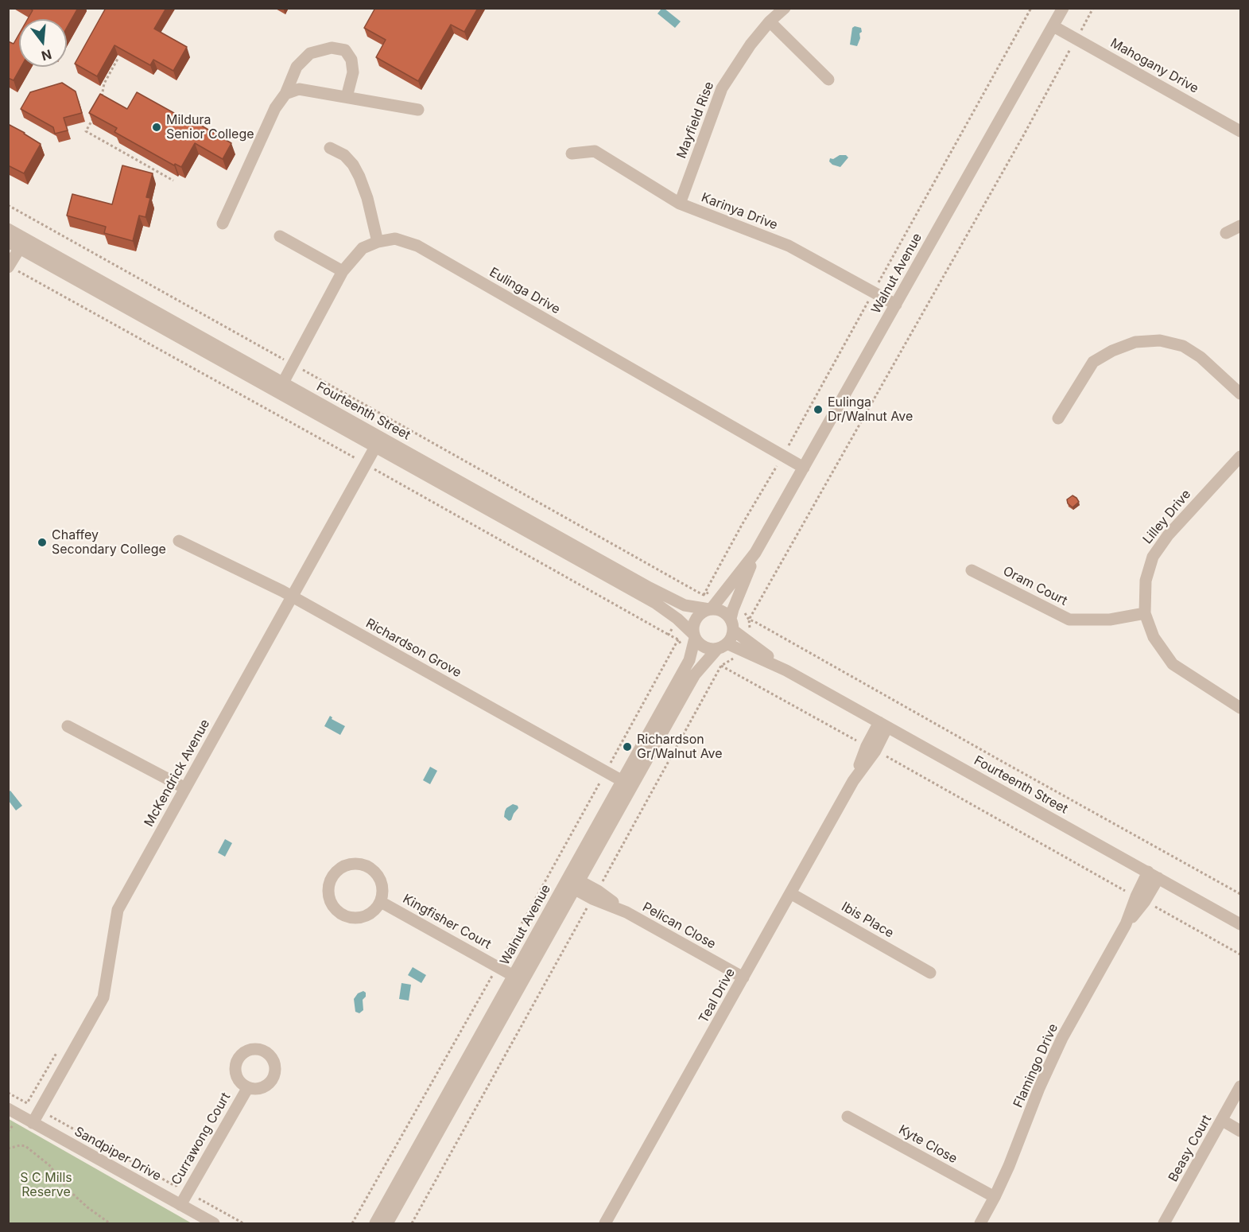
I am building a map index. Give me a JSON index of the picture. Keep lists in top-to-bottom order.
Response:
{
  "streets": {
    "street": [
      "Mahogany Drive",
      "Mayfield Rise",
      "Karinya Drive",
      "Walnut Avenue",
      "Eulinga Drive",
      "Fourteenth Street",
      "Lilley Drive",
      "Oram Court",
      "Richardson Grove",
      "McKendrick Avenue",
      "Ibis Place",
      "Kingfisher Court",
      "Pelican Close",
      "Teal Drive",
      "Flamingo Drive",
      "Currawong Court",
      "Kyte Close",
      "Beasy Court",
      "Sandpiper Drive"
    ]
  },
  "crossings": [
    ["Mahogany Drive", "Walnut Avenue"],
    ["Mayfield Rise", "Karinya Drive"],
    ["Karinya Drive", "Walnut Avenue"],
    ["Walnut Avenue", "Eulinga Drive"],
    ["Walnut Avenue", "Fourteenth Street"],
    ["Walnut Avenue", "Richardson Grove"],
    ["Walnut Avenue", "Kingfisher Court"],
    ["Walnut Avenue", "Pelican Close"],
    ["Eulinga Drive", "Fourteenth Street"],
    ["Fourteenth Street", "McKendrick Avenue"],
    ["Fourteenth Street", "Teal Drive"],
    ["Fourteenth Street", "Flamingo Drive"],
    ["Lilley Drive", "Oram Court"],
    ["Richardson Grove", "McKendrick Avenue"],
    ["McKendrick Avenue", "Sandpiper Drive"],
    ["Ibis Place", "Teal Drive"],
    ["Pelican Close", "Teal Drive"],
    ["Flamingo Drive", "Kyte Close"],
    ["Currawong Court", "Sandpiper Drive"]
  ],
  "parks": ["S C Mills Reserve"],
  "places": [
    "Mildura Senior College",
    "Eulinga Dr/Walnut Ave",
    "Chaffey Secondary College",
    "Richardson Gr/Walnut Ave"
  ],
  "north": "bottom"
}
